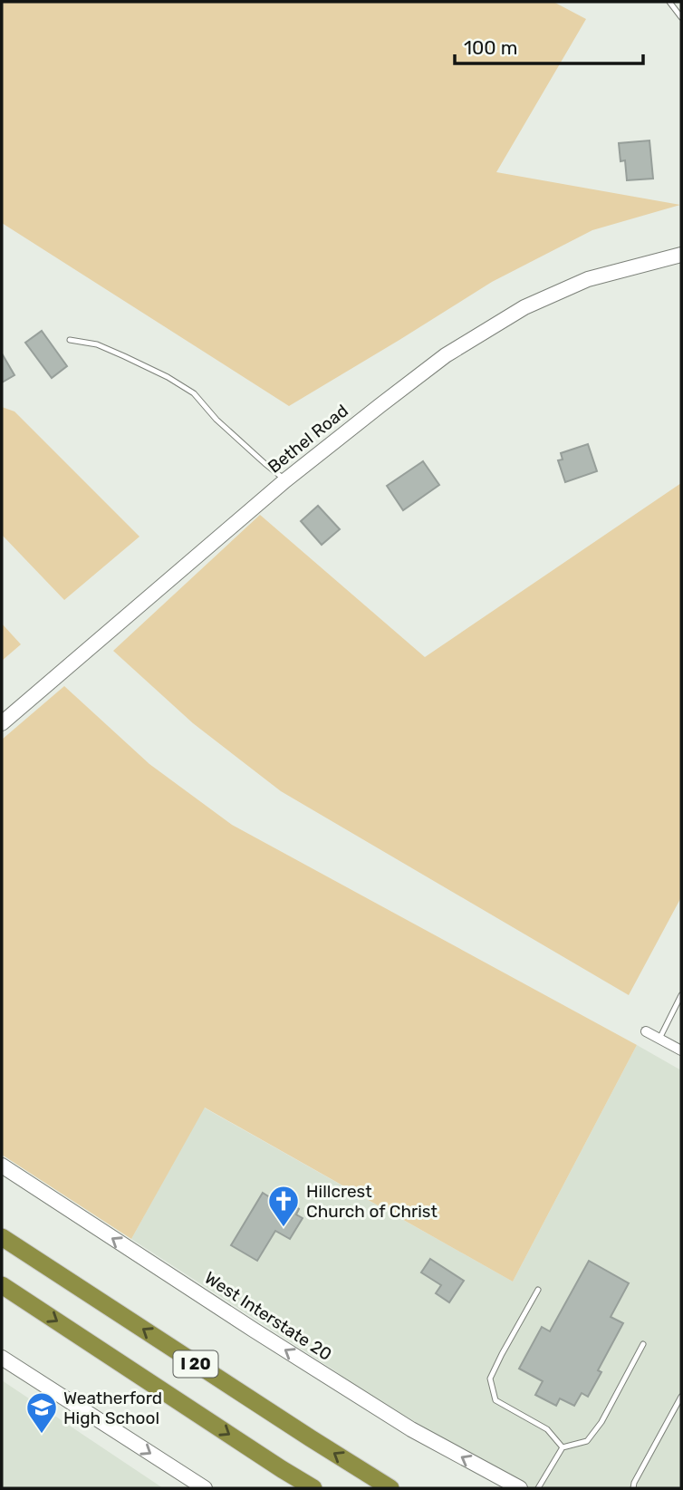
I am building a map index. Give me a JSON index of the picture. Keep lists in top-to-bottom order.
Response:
{
  "streets": {
    "highway": ["I 20"],
    "main road": ["Bethel Road", "West Interstate 20"]
  },
  "one_way": ["West Interstate 20"],
  "places": {
    "church": ["Hillcrest Church of Christ"],
    "school or university": ["Weatherford High School"]
  },
  "scale_bar": "100 m"
}
